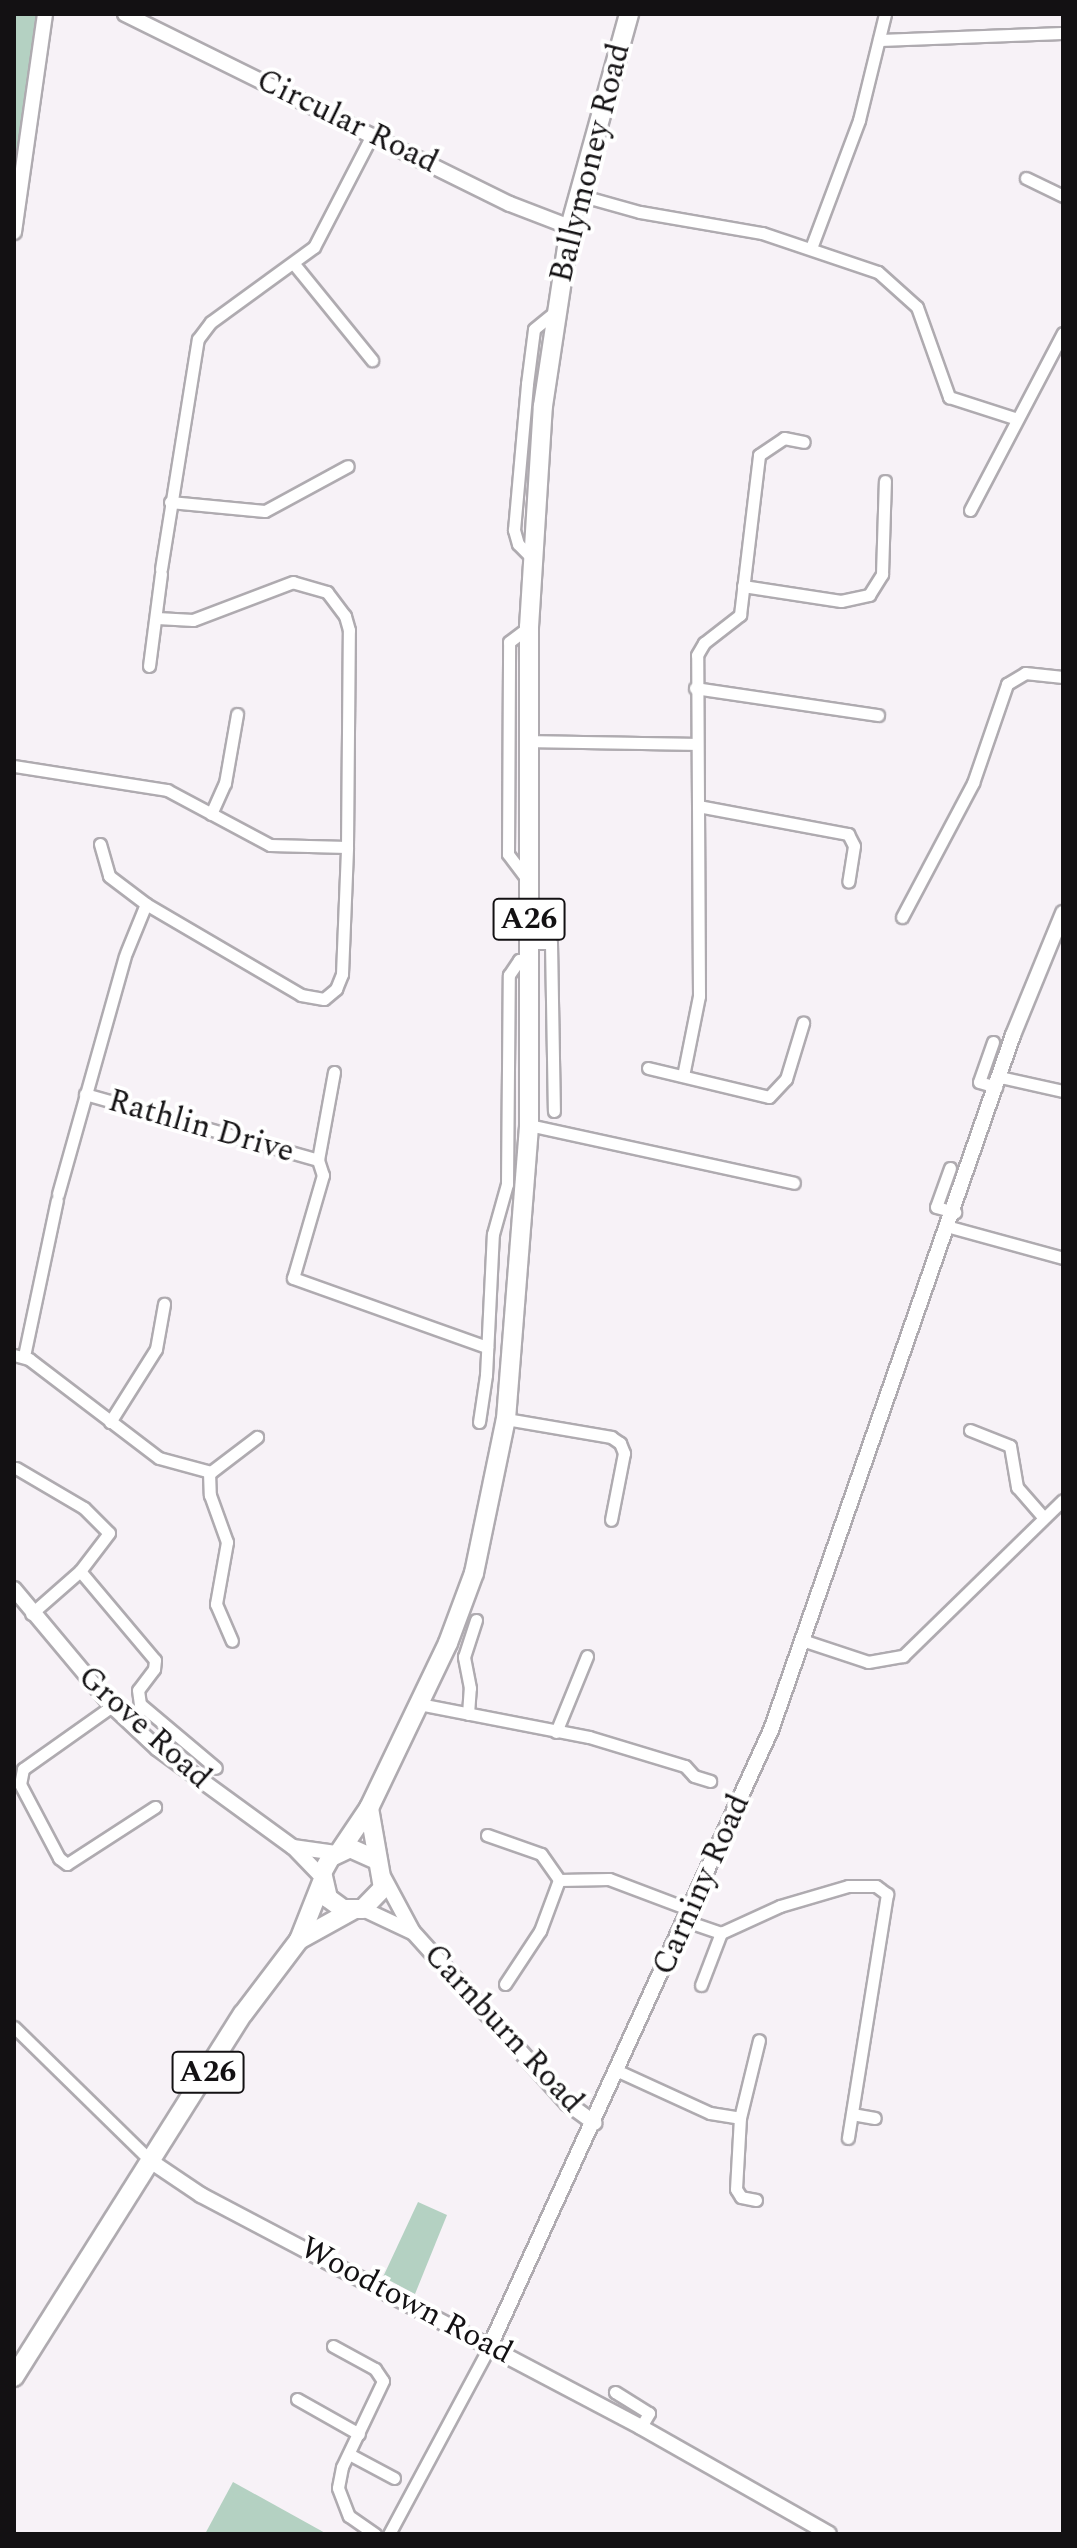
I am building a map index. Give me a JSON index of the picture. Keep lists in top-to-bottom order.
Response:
{
  "streets": {
    "main road": ["Ballymoney Road", "A26"],
    "street": [
      "Circular Road",
      "Rathlin Drive",
      "Grove Road",
      "Carniny Road",
      "Carnburn Road",
      "Woodtown Road"
    ]
  },
  "crossings": [
    ["Circular Road", "Ballymoney Road"],
    ["Ballymoney Road", "A26"],
    ["Ballymoney Road", "Grove Road"],
    ["Ballymoney Road", "Carnburn Road"],
    ["A26", "Grove Road"],
    ["A26", "Carnburn Road"],
    ["A26", "Woodtown Road"],
    ["Grove Road", "Carnburn Road"],
    ["Carniny Road", "Carnburn Road"],
    ["Carniny Road", "Woodtown Road"]
  ]
}
